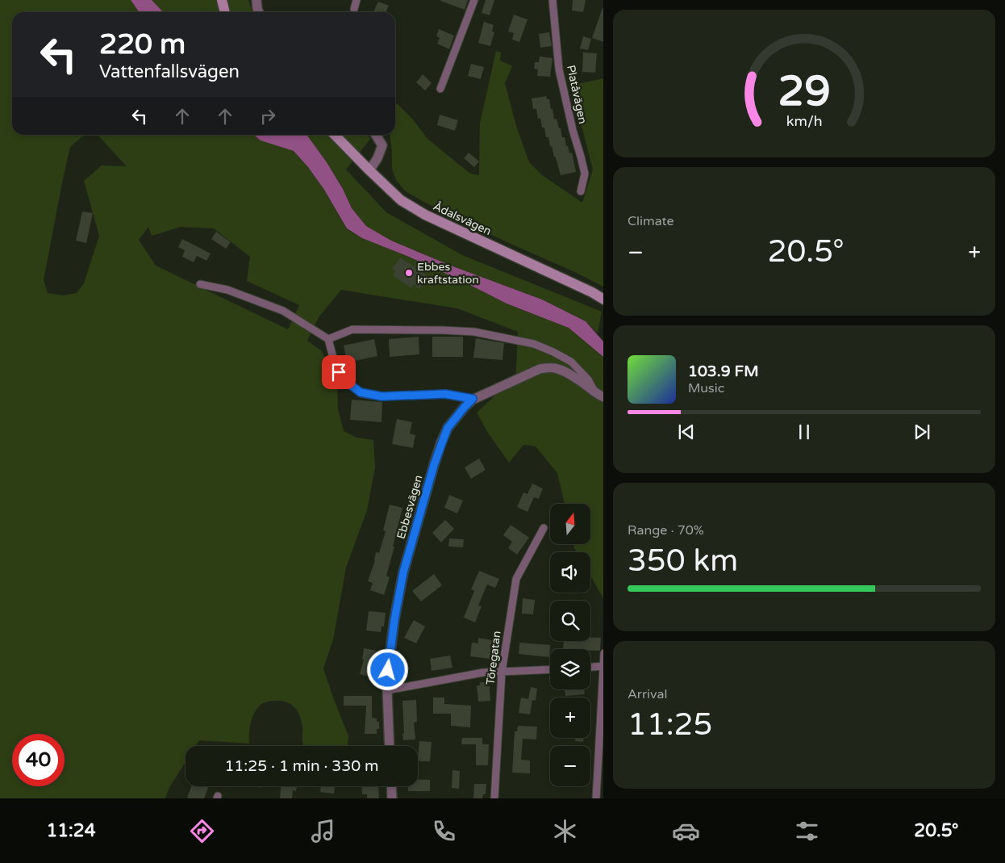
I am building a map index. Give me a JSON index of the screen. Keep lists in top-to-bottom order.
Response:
{
  "streets": {
    "main road": ["Ådalsvägen"],
    "street": ["Platåvägen", "Ebbesvägen", "Töregatan"]
  },
  "places": ["Ebbes kraftstation"],
  "north": "top",
  "page": {
    "turn": ["220 m", "Vattenfallsvägen"],
    "tile": [
      "Climate",
      ["Range · 70%", "350 km"],
      ["Arrival", "11:25"]
    ],
    "heat": ["−", "20.5°", "+"],
    "song": ["103.9 FM", "Music"],
    "map_buttons": ["+", "−"],
    "limit": "40",
    "trip": "11:25 · 1 min · 330 m",
    "tabs": ["11:24", "20.5°"],
    "gauge": ["29", "km/h"]
  }
}
